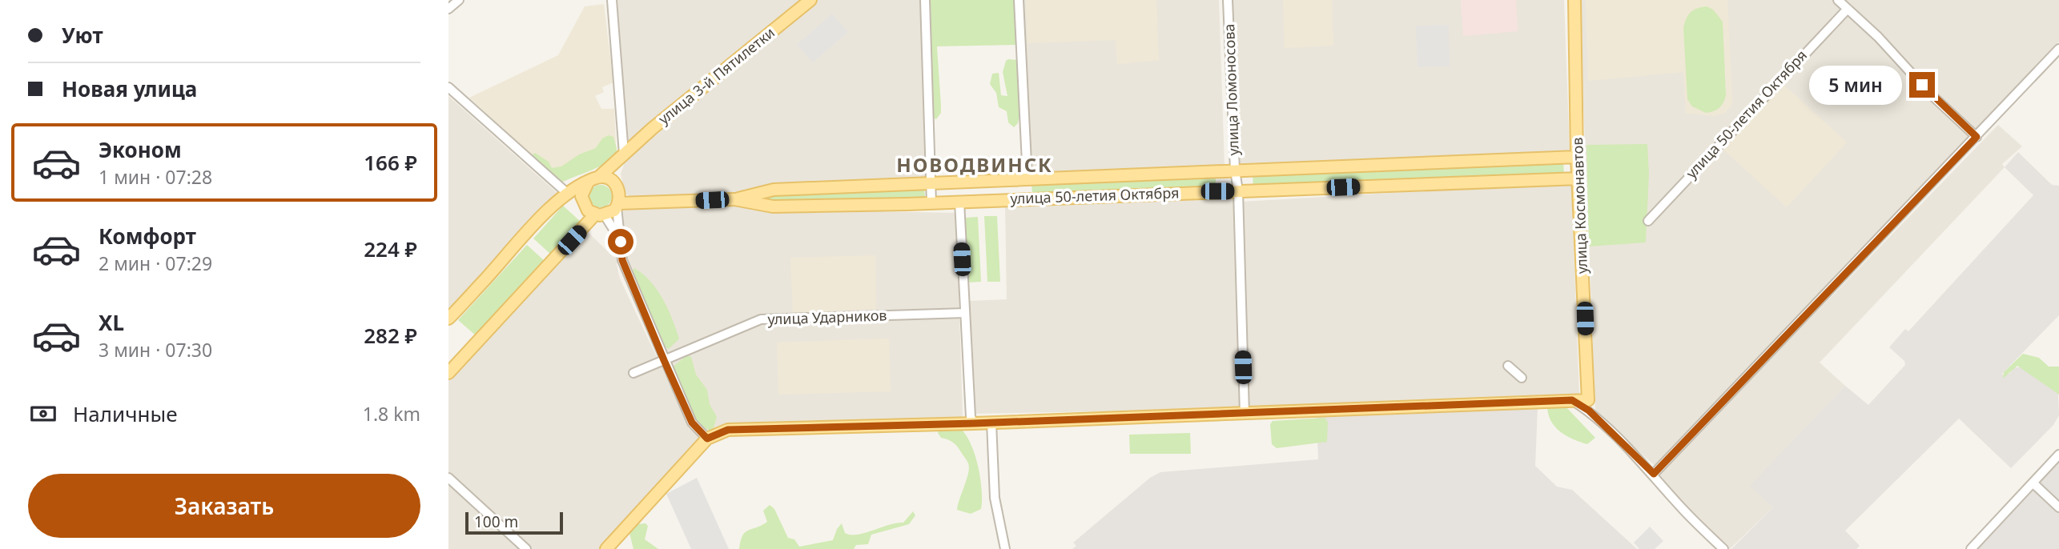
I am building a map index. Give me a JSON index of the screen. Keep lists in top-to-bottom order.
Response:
{
  "streets": {
    "main road": ["улица 3-й Пятилетки", "улица 50-летия Октября", "улица Космонавтов"],
    "street": ["улица Ломоносова", "улица Ударников"]
  },
  "crossings": [
    ["улица 3-й Пятилетки", "улица 50-летия Октября"],
    ["улица Ломоносова", "улица 50-летия Октября"],
    ["улица 50-летия Октября", "улица Космонавтов"]
  ],
  "districts": ["НОВОДВИНСК"],
  "scale_bar": "100 m",
  "page": {
    "banner": ["Уют", "Новая улица"],
    "bubble": "5 мин",
    "list": [
      {
        "name": "Эконом",
        "note": "1 мин · 07:28",
        "value": "166 ₽"
      },
      {
        "name": "Комфорт",
        "note": "2 мин · 07:29",
        "value": "224 ₽"
      },
      {
        "name": "XL",
        "note": "3 мин · 07:30",
        "value": "282 ₽"
      }
    ],
    "pay": ["Наличные", "1.8 km"],
    "buttons": "Заказать",
    "scale": "100 m"
  }
}
